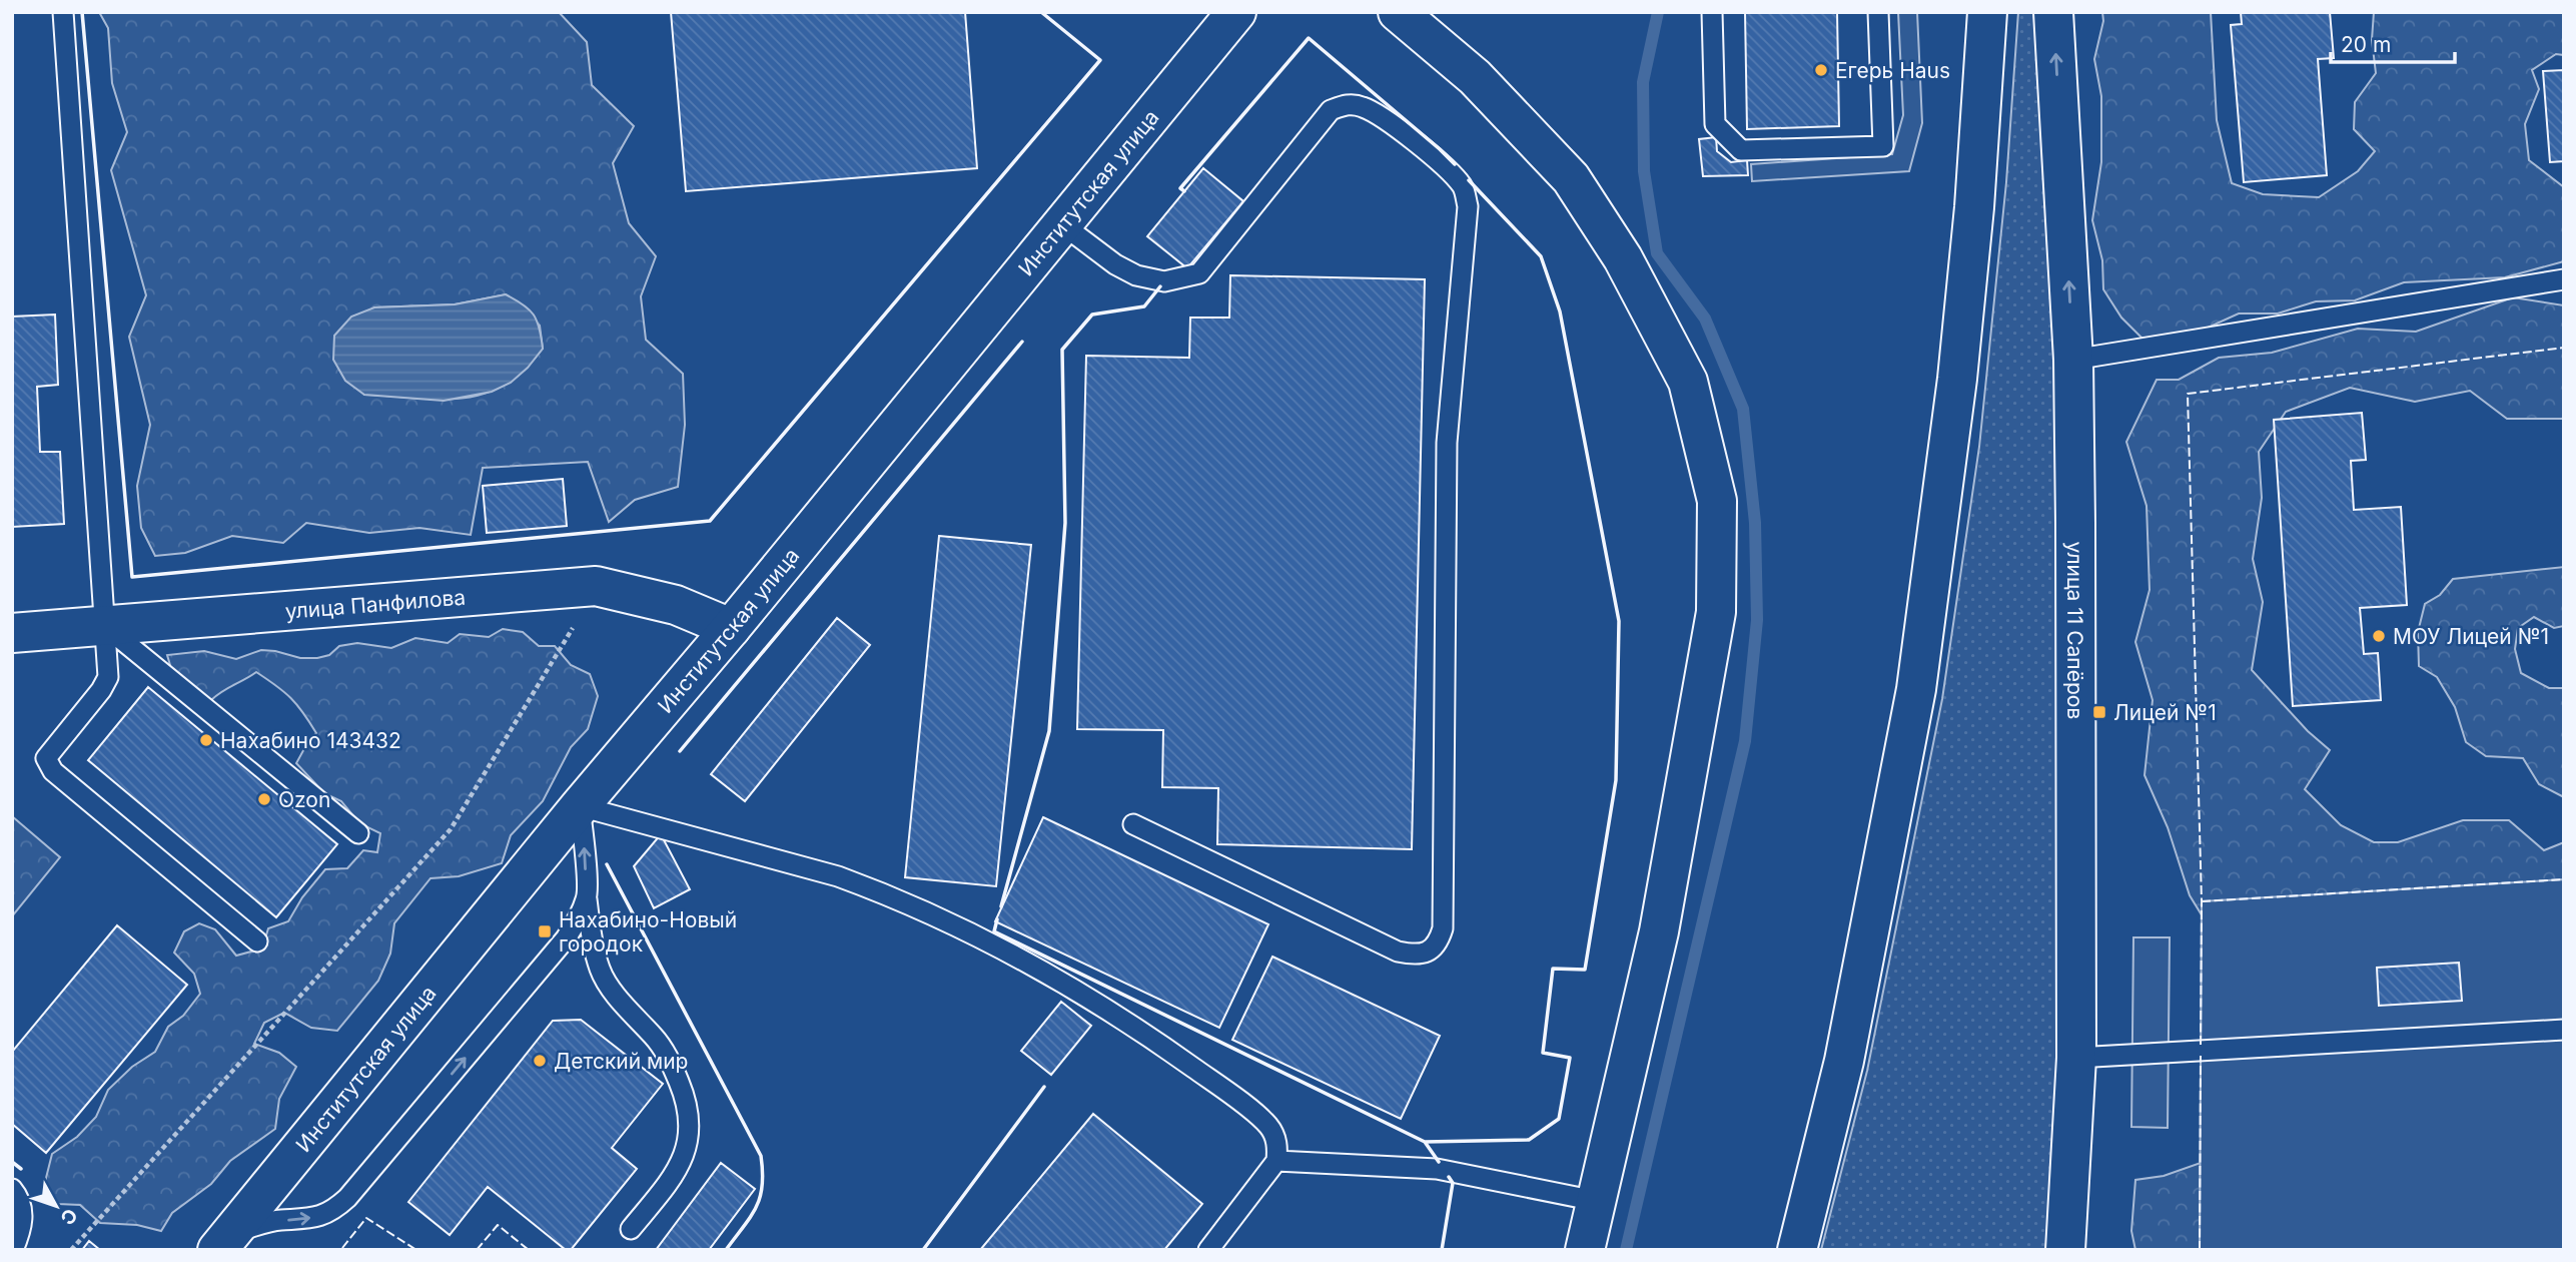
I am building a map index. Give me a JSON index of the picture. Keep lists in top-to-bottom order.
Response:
{
  "streets": {
    "street": ["Институтская улица", "улица Панфилова", "улица 11 Сапёров"]
  },
  "crossings": [
    ["Институтская улица", "улица Панфилова"]
  ],
  "places": {
    "other": [
      "Егерь Haus",
      "МОУ Лицей №1",
      "Нахабино 143432",
      "Ozon",
      "Детский мир"
    ],
    "transit": ["Лицей №1", "Нахабино-Новый городок"]
  },
  "scale_bar": "20 m",
  "north": "bottom right"
}
